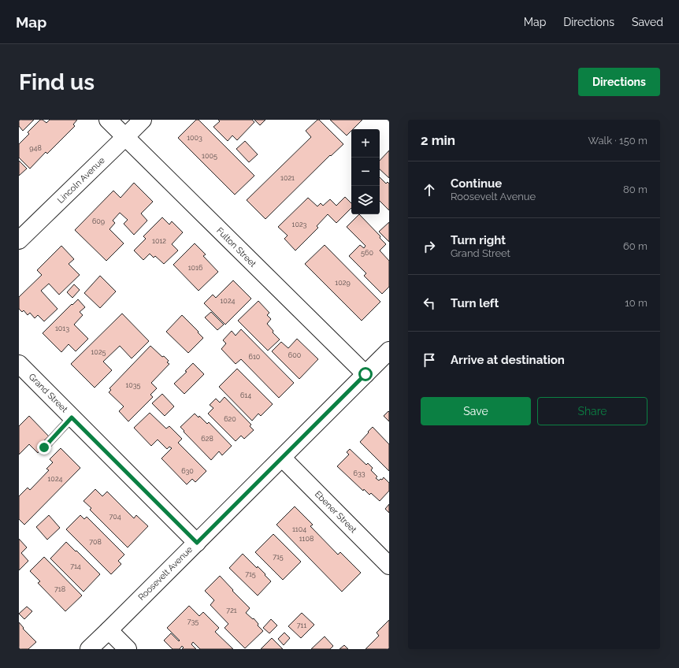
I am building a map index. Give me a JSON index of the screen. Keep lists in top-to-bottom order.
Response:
{
  "streets": {
    "street": [
      "Lincoln Avenue",
      "Fulton Street",
      "Grand Street",
      "Ebener Street",
      "Roosevelt Avenue"
    ]
  },
  "crossings": [
    ["Lincoln Avenue", "Fulton Street"],
    ["Fulton Street", "Roosevelt Avenue"],
    ["Grand Street", "Roosevelt Avenue"],
    ["Ebener Street", "Roosevelt Avenue"]
  ],
  "house_numbers": [
    "1003",
    "948",
    "1005",
    "1021",
    "609",
    "1023",
    "1012",
    "560",
    "1016",
    "1029",
    "1024",
    "1013",
    "1025",
    "600",
    "610",
    "1035",
    "614",
    "620",
    "628",
    "630",
    "633",
    "1024",
    "704",
    "1104",
    "1108",
    "708",
    "715",
    "714",
    "715",
    "718",
    "721",
    "735",
    "711"
  ],
  "page": {
    "header": "Map",
    "nav": ["Map", "Directions", "Saved"],
    "buttons": [
      "Directions",
      ["Save", "Share"]
    ],
    "title": "Find us",
    "heading": ["2 min", "Walk · 150 m"],
    "map_buttons": ["+", "−"],
    "list": [
      ["Continue", "Roosevelt Avenue", "80 m"],
      ["Turn right", "Grand Street", "60 m"],
      ["Turn left", "10 m"],
      "Arrive at destination"
    ]
  }
}
